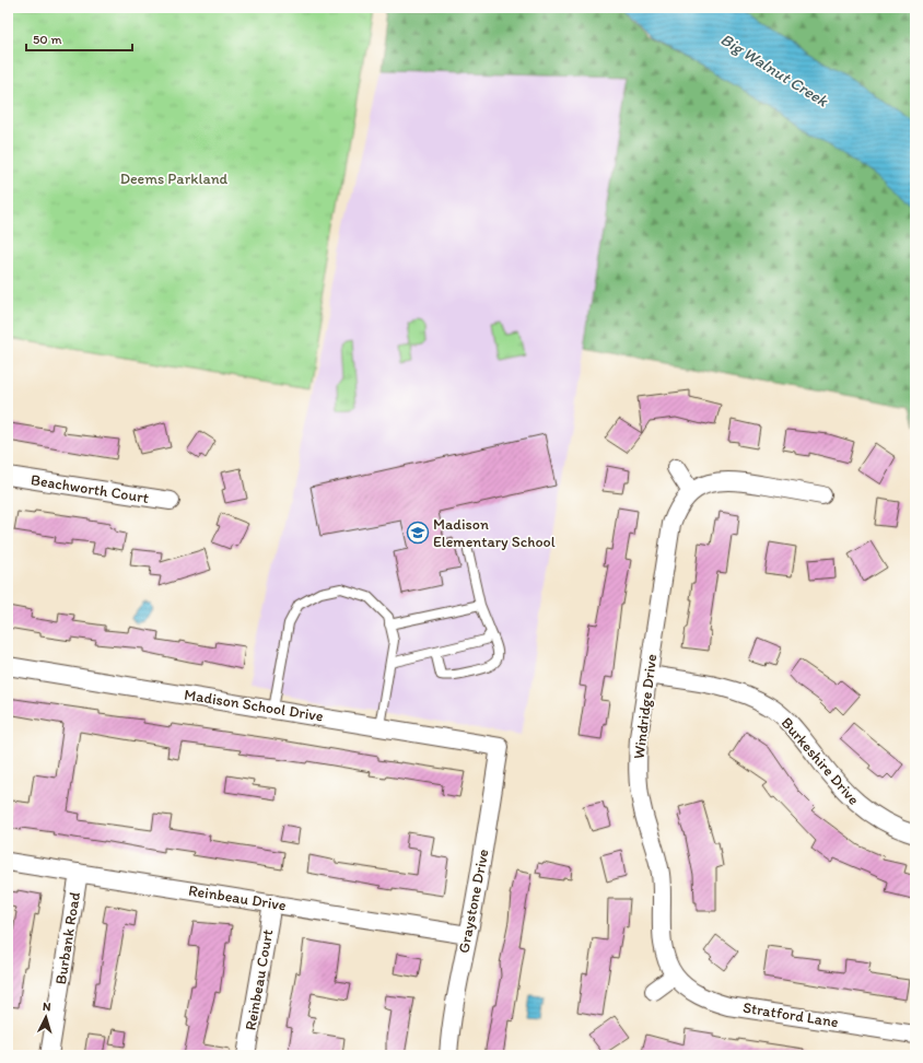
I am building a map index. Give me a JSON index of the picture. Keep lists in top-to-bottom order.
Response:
{
  "streets": {
    "street": [
      "Beachworth Court",
      "Madison School Drive",
      "Windridge Drive",
      "Burkeshire Drive",
      "Reinbeau Drive",
      "Graystone Drive",
      "Burbank Road",
      "Reinbeau Court",
      "Stratford Lane"
    ]
  },
  "crossings": [
    ["Madison School Drive", "Graystone Drive"],
    ["Windridge Drive", "Burkeshire Drive"],
    ["Windridge Drive", "Stratford Lane"],
    ["Reinbeau Drive", "Graystone Drive"],
    ["Reinbeau Drive", "Burbank Road"],
    ["Reinbeau Drive", "Reinbeau Court"]
  ],
  "water": ["Big Walnut Creek"],
  "parks": ["Deems Parkland"],
  "places": {
    "school or university": ["Madison Elementary School"]
  },
  "scale_bar": "50 m",
  "north": "top"
}
